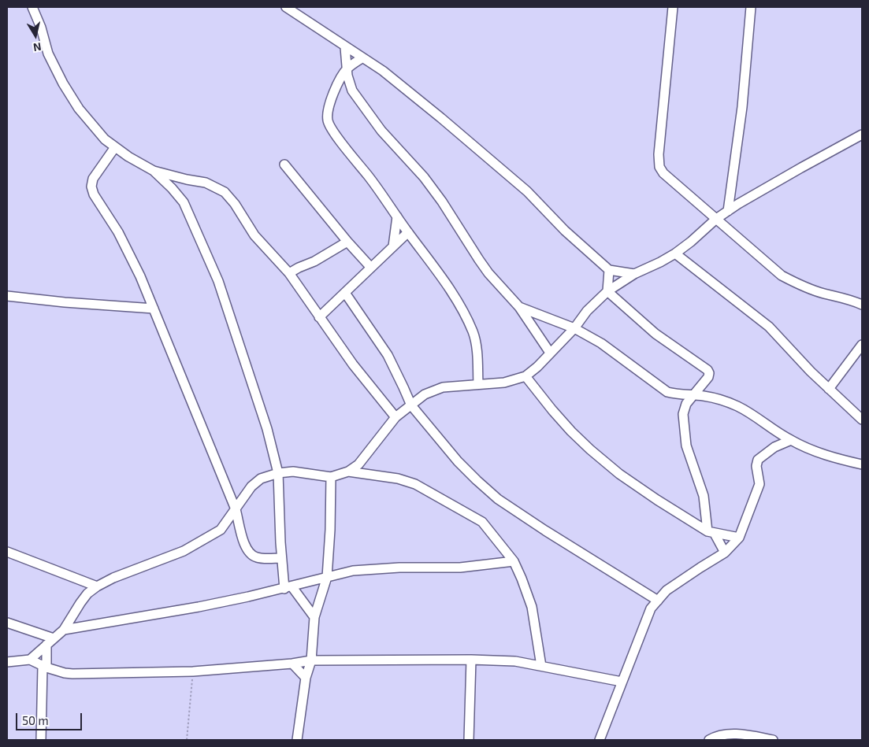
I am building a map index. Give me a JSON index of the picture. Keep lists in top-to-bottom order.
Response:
{
  "scale_bar": "50 m",
  "north": "bottom"
}
